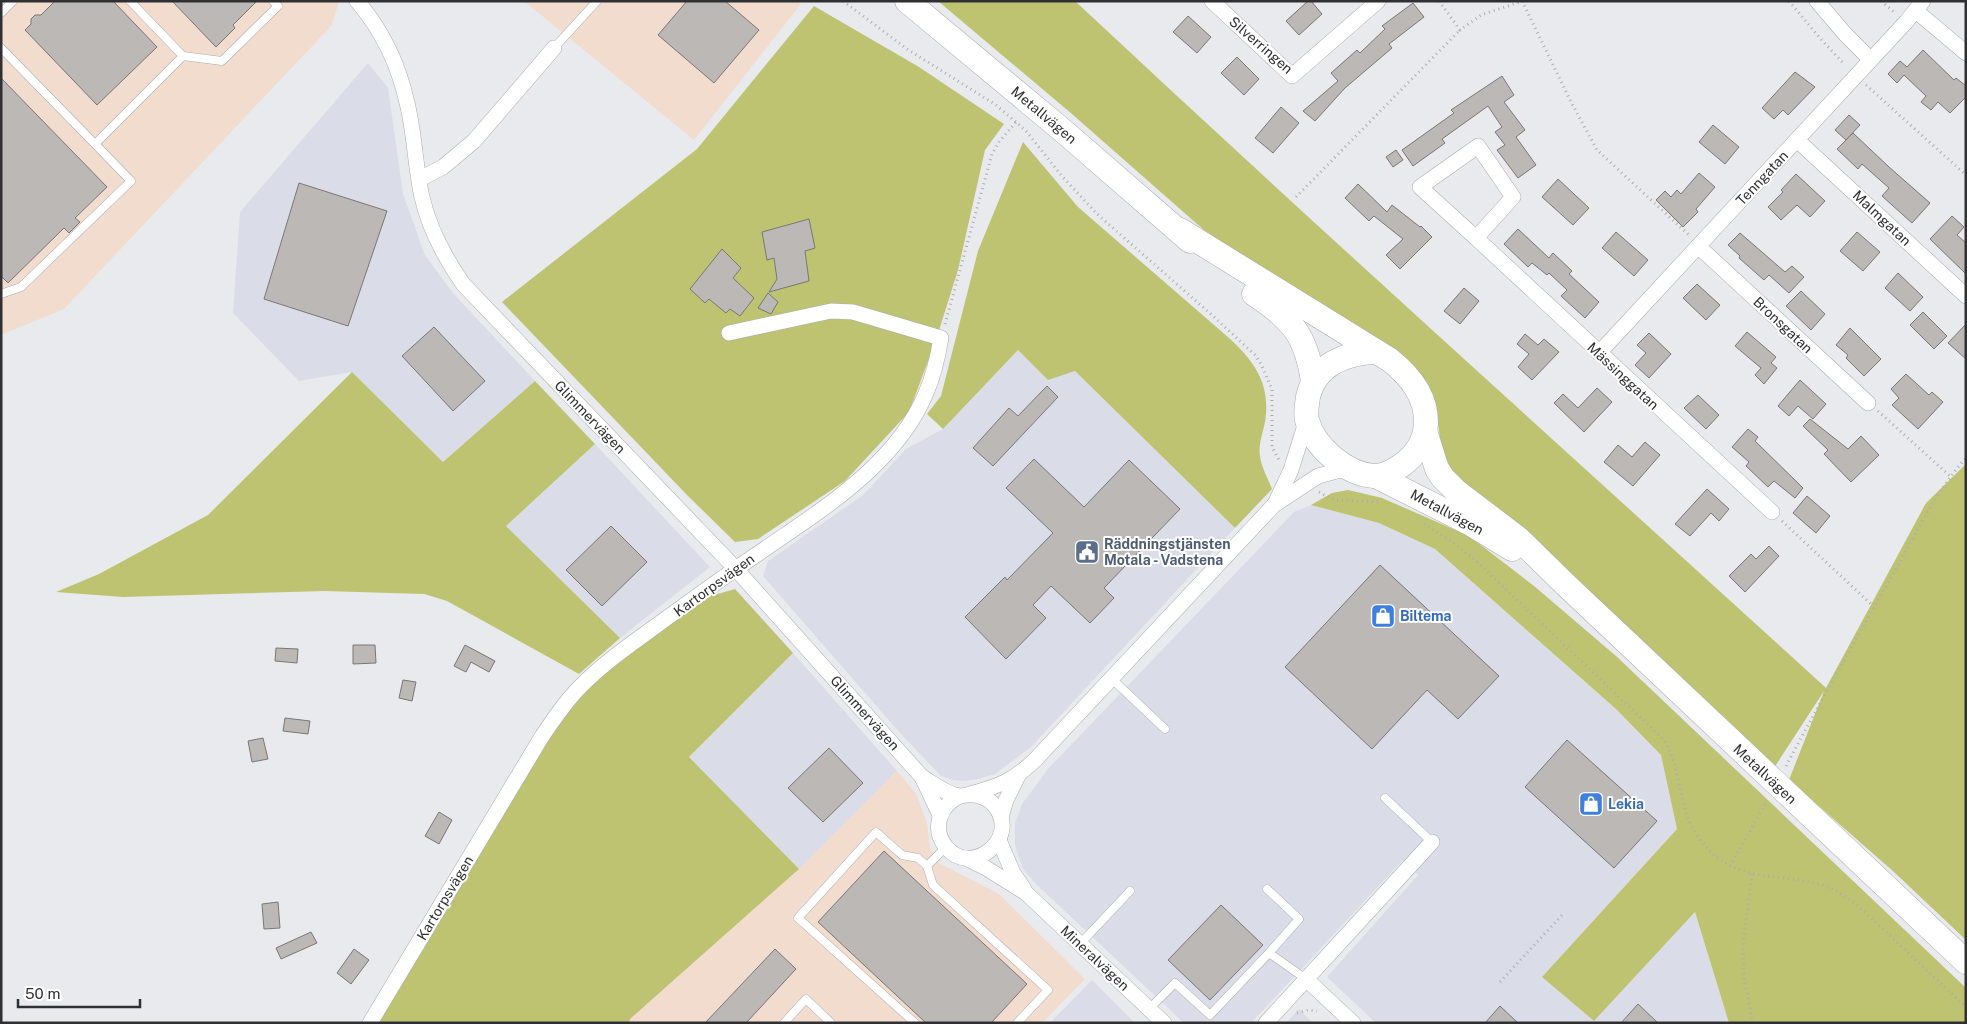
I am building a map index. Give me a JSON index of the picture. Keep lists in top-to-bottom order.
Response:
{
  "streets": {
    "main road": ["Metallvägen"],
    "street": [
      "Silverringen",
      "Tenngatan",
      "Malmgatan",
      "Bronsgatan",
      "Mässinggatan",
      "Glimmervägen",
      "Kartorpsvägen",
      "Mineralvägen"
    ]
  },
  "crossings": [
    ["Tenngatan", "Malmgatan"],
    ["Tenngatan", "Bronsgatan"],
    ["Tenngatan", "Mässinggatan"],
    ["Glimmervägen", "Kartorpsvägen"],
    ["Glimmervägen", "Mineralvägen"]
  ],
  "places": {
    "public building": ["Räddningstjänsten Motala - Vadstena"],
    "shop": ["Biltema", "Lekia"]
  },
  "scale_bar": "50 m"
}
